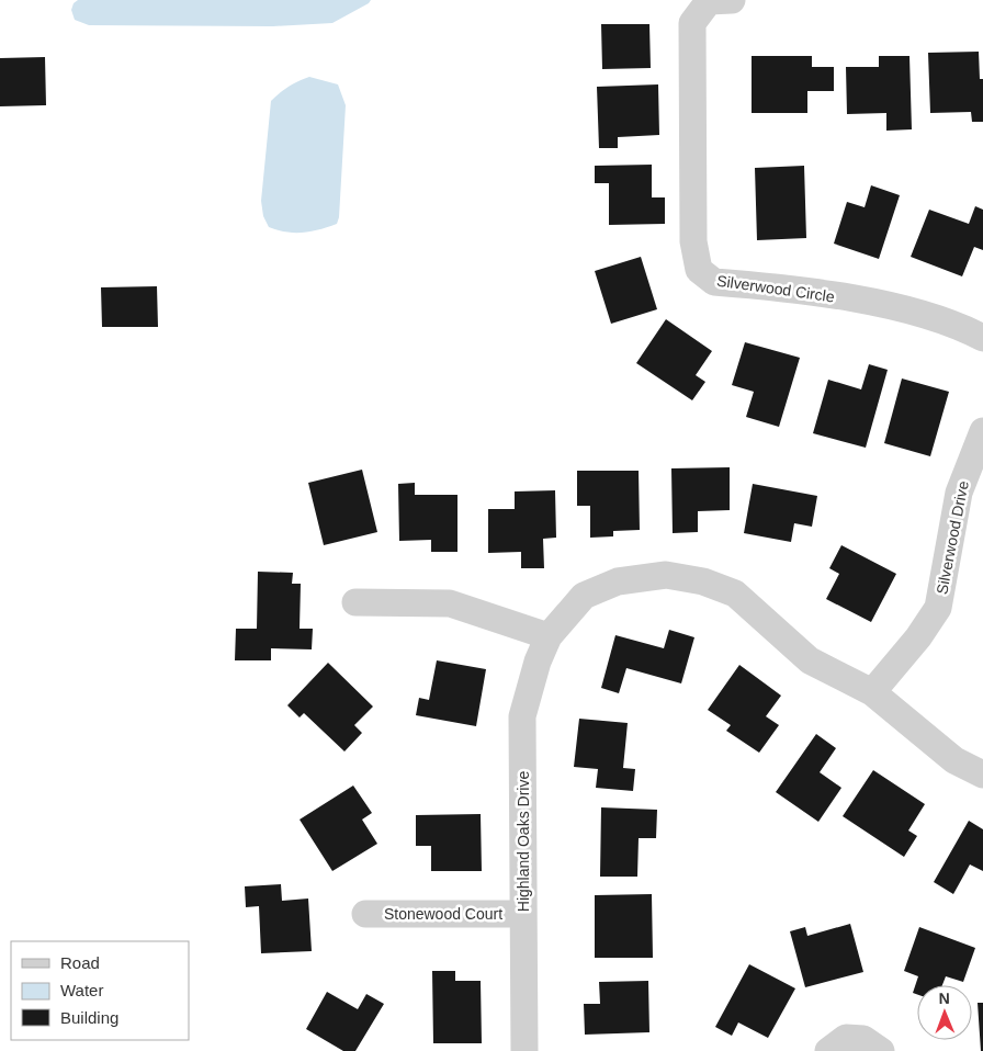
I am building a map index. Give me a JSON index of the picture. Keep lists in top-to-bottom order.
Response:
{
  "streets": {
    "street": [
      "Silverwood Circle",
      "Silverwood Drive",
      "Highland Oaks Drive",
      "Stonewood Court"
    ]
  },
  "crossings": [
    ["Silverwood Drive", "Highland Oaks Drive"],
    ["Highland Oaks Drive", "Stonewood Court"]
  ],
  "legend": ["Road", "Water", "Building"],
  "north": "top"
}
